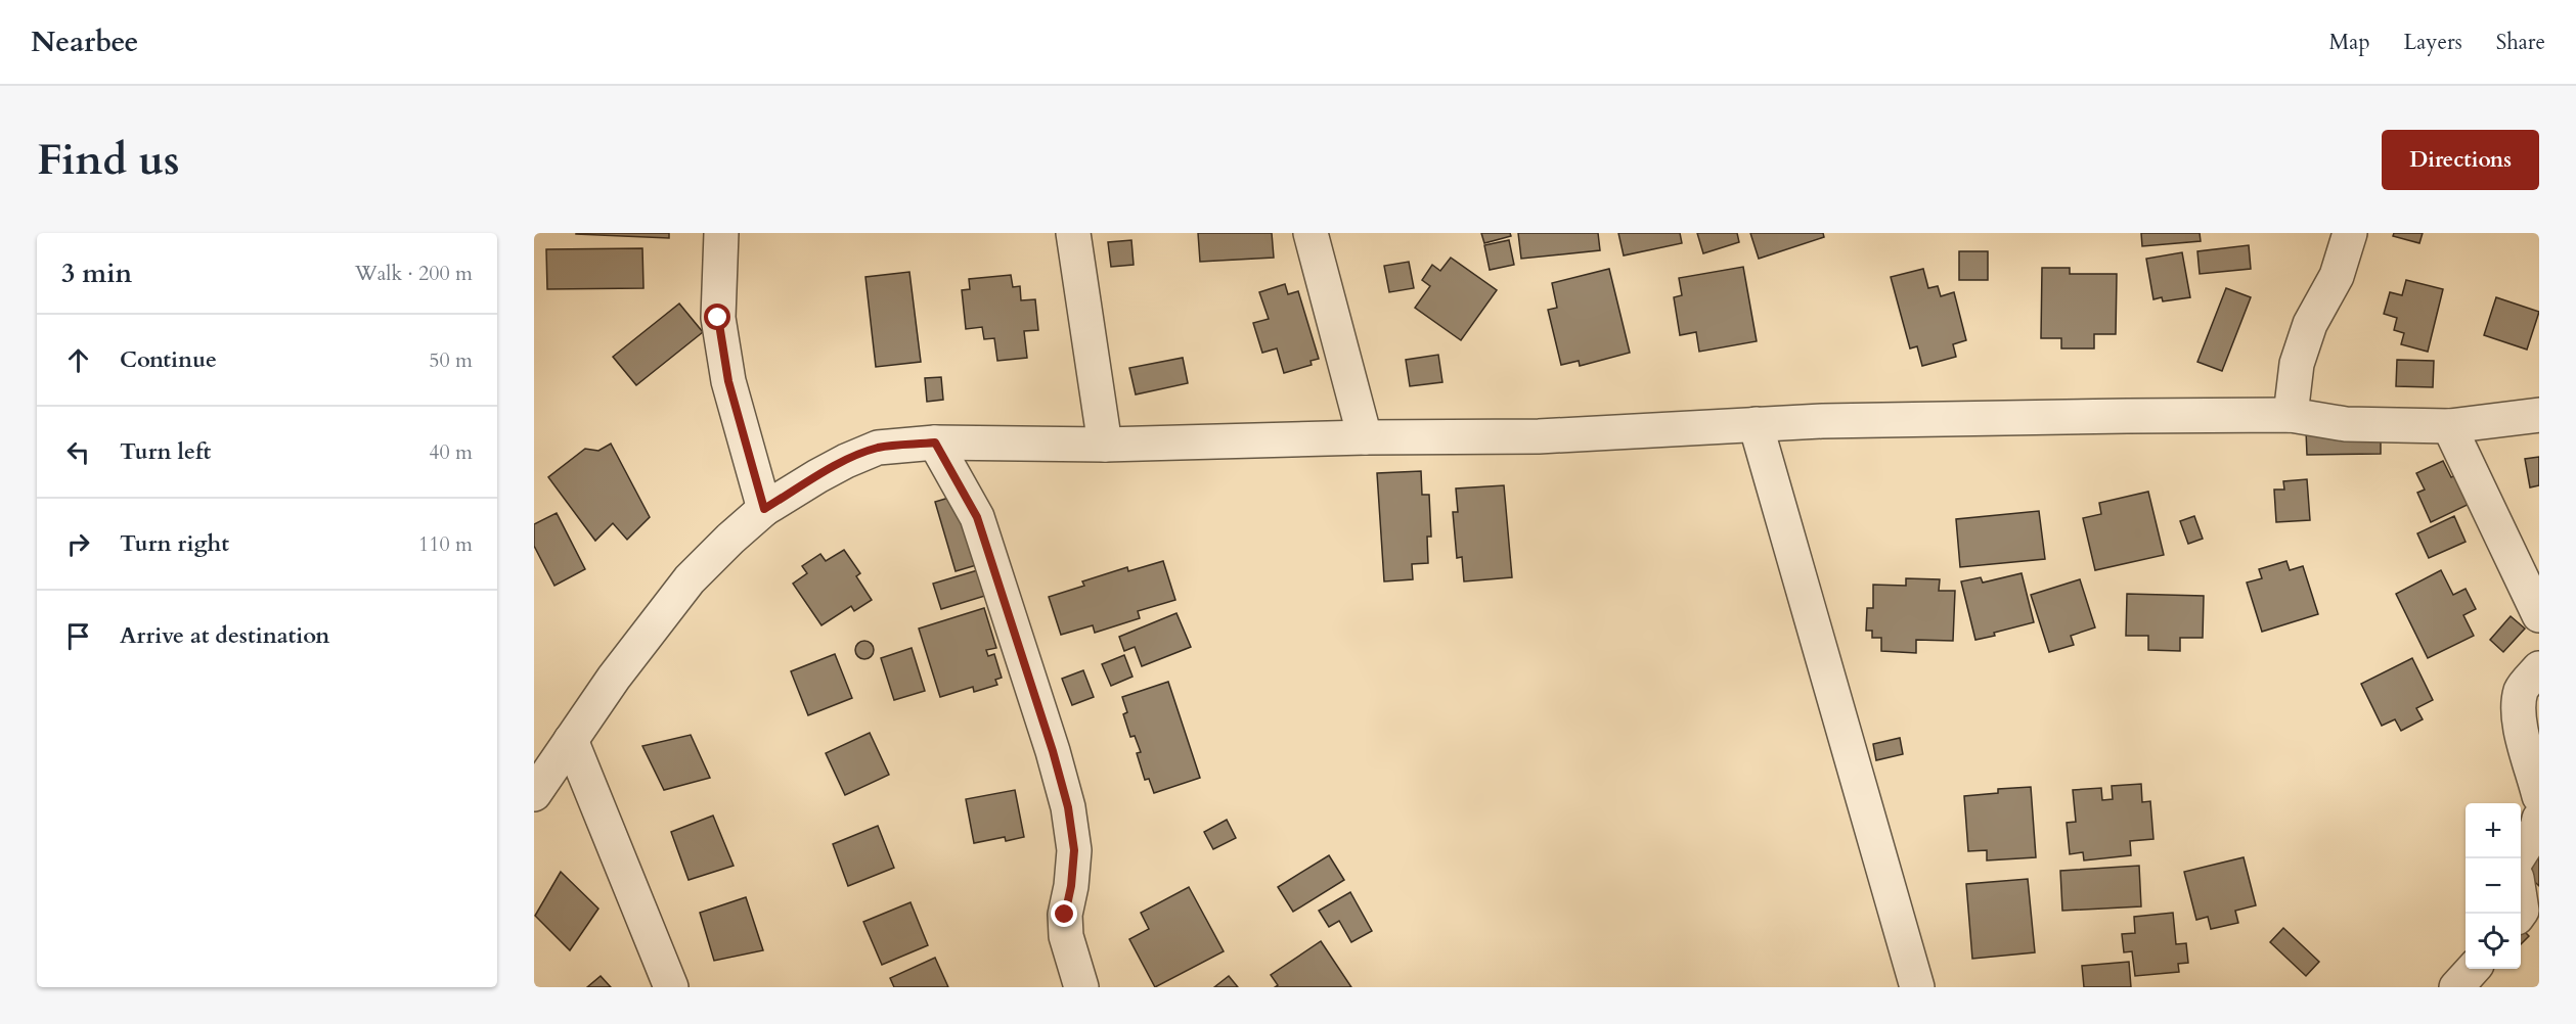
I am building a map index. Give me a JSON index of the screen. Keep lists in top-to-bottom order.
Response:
{
  "page": {
    "header": "Nearbee",
    "nav": ["Map", "Layers", "Share"],
    "buttons": "Directions",
    "title": "Find us",
    "heading": ["3 min", "Walk · 200 m"],
    "list": [
      ["Continue", "50 m"],
      ["Turn left", "40 m"],
      ["Turn right", "110 m"],
      "Arrive at destination"
    ],
    "map_buttons": ["+", "−"]
  }
}
